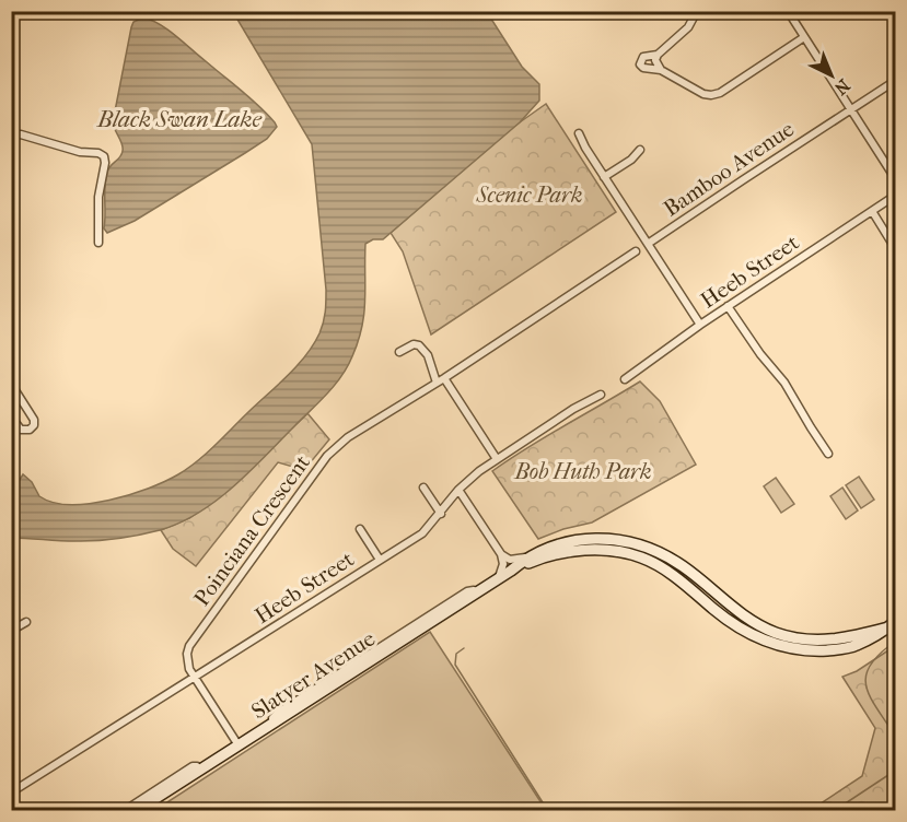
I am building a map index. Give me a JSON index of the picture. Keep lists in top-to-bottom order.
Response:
{
  "streets": {
    "main road": ["Slatyer Avenue"],
    "street": ["Bamboo Avenue", "Heeb Street", "Poinciana Crescent"]
  },
  "crossings": [
    ["Heeb Street", "Poinciana Crescent"],
    ["Poinciana Crescent", "Slatyer Avenue"]
  ],
  "water": ["Black Swan Lake"],
  "parks": ["Scenic Park", "Bob Huth Park"],
  "north": "bottom right"
}
